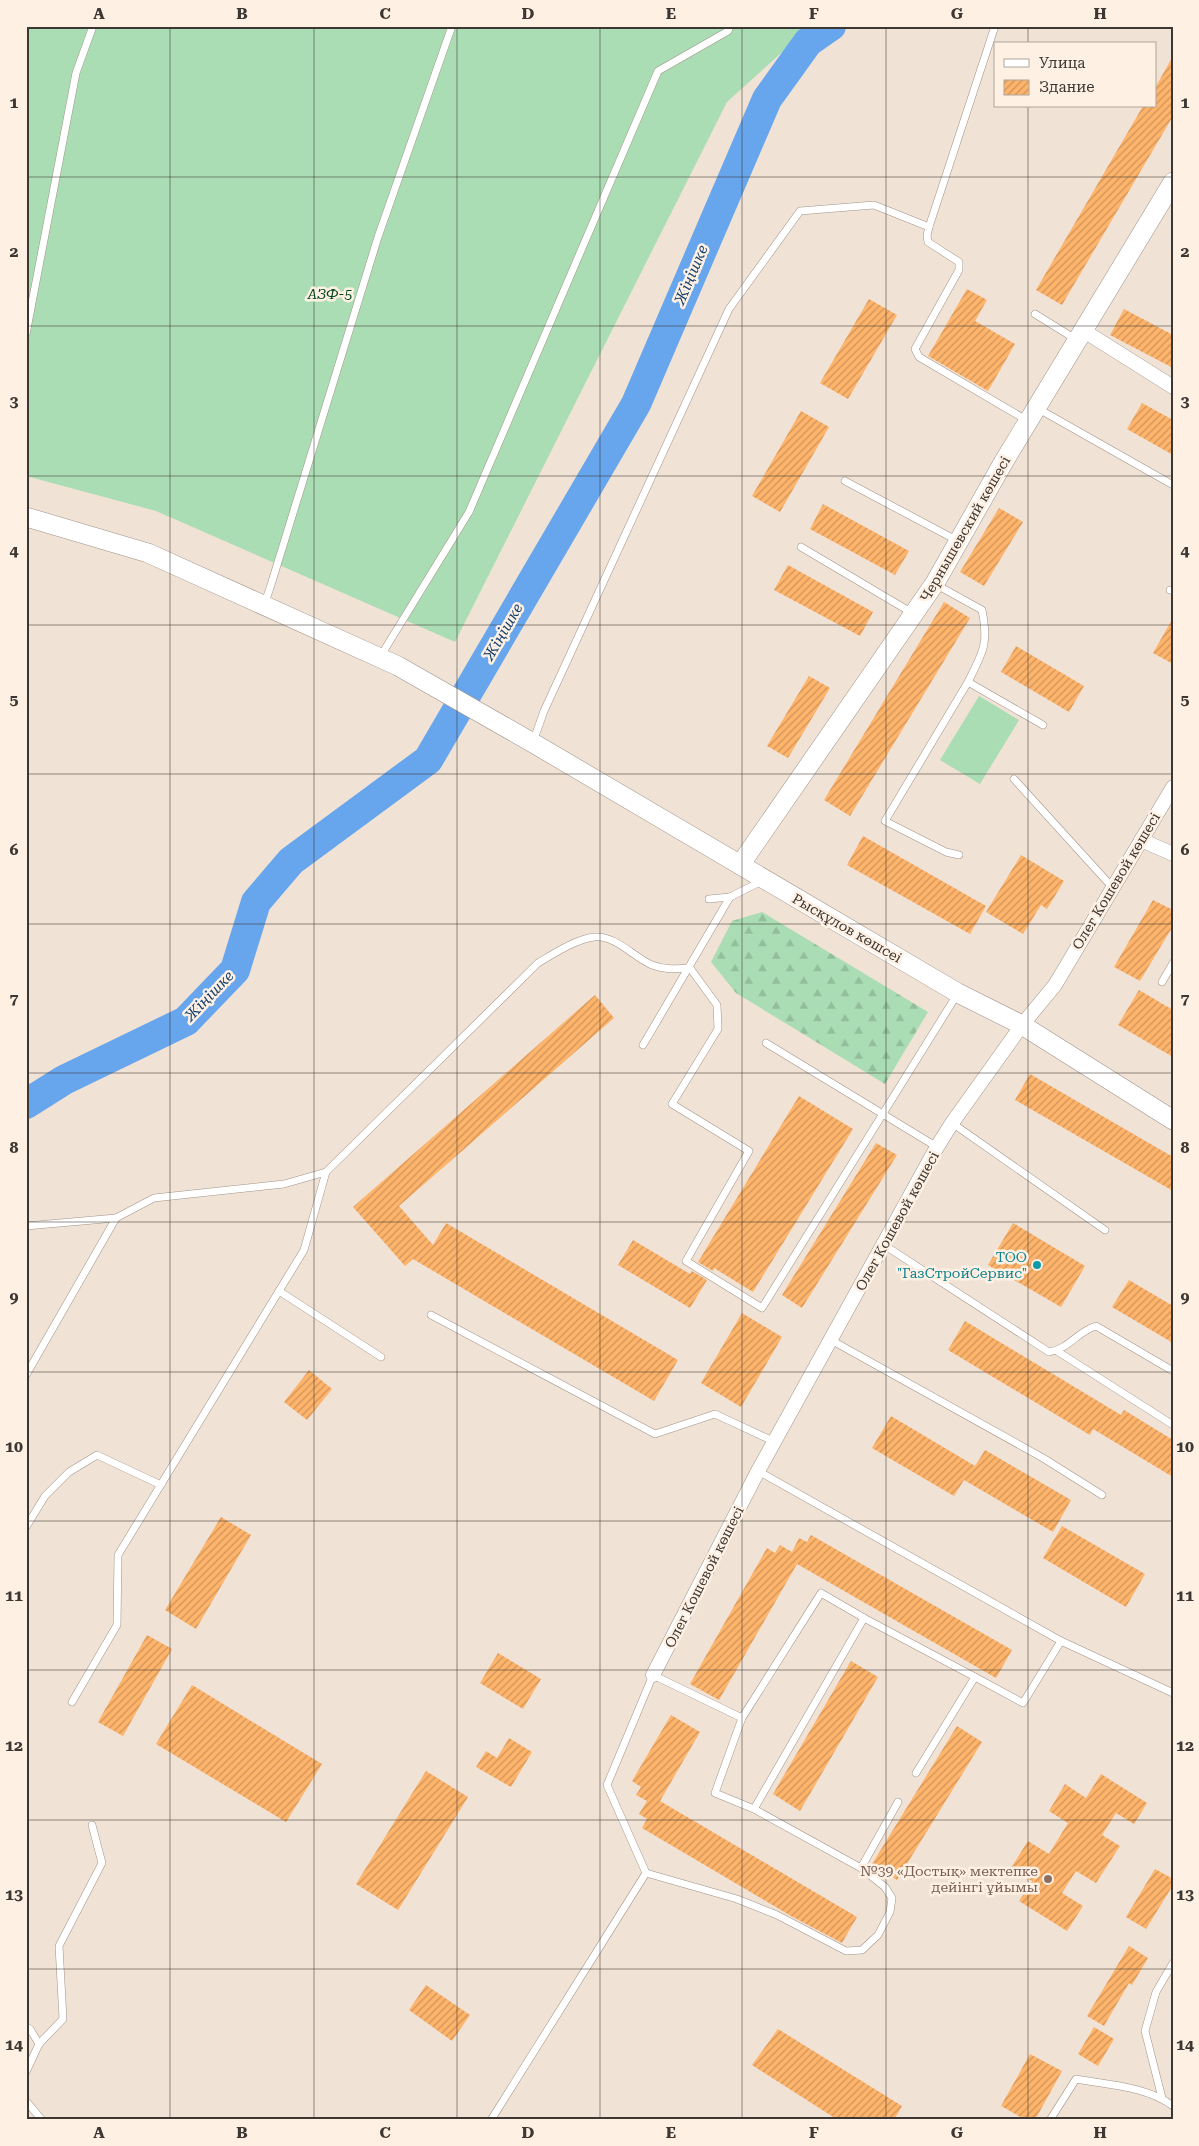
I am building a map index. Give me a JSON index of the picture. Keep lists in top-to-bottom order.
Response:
{
  "streets": {
    "street": ["Чернышевский көшесі", "Олег Кошевой көшесі", "Рысқұлов көшсеі"]
  },
  "crossings": [
    ["Чернышевский көшесі", "Рысқұлов көшсеі"],
    ["Олег Кошевой көшесі", "Рысқұлов көшсеі"]
  ],
  "water": ["Жіңішке"],
  "parks": ["АЗФ-5"],
  "places": ["ТОО \"ГазСтройСервис\"", "№39 «Достық» мектепке дейінгі ұйымы"],
  "legend": ["Улица", "Здание"],
  "grid": {
    "columns": [
      "A",
      "B",
      "C",
      "D",
      "E",
      "F",
      "G",
      "H"
    ],
    "rows": [
      "1",
      "2",
      "3",
      "4",
      "5",
      "6",
      "7",
      "8",
      "9",
      "10",
      "11",
      "12",
      "13",
      "14"
    ]
  }
}
